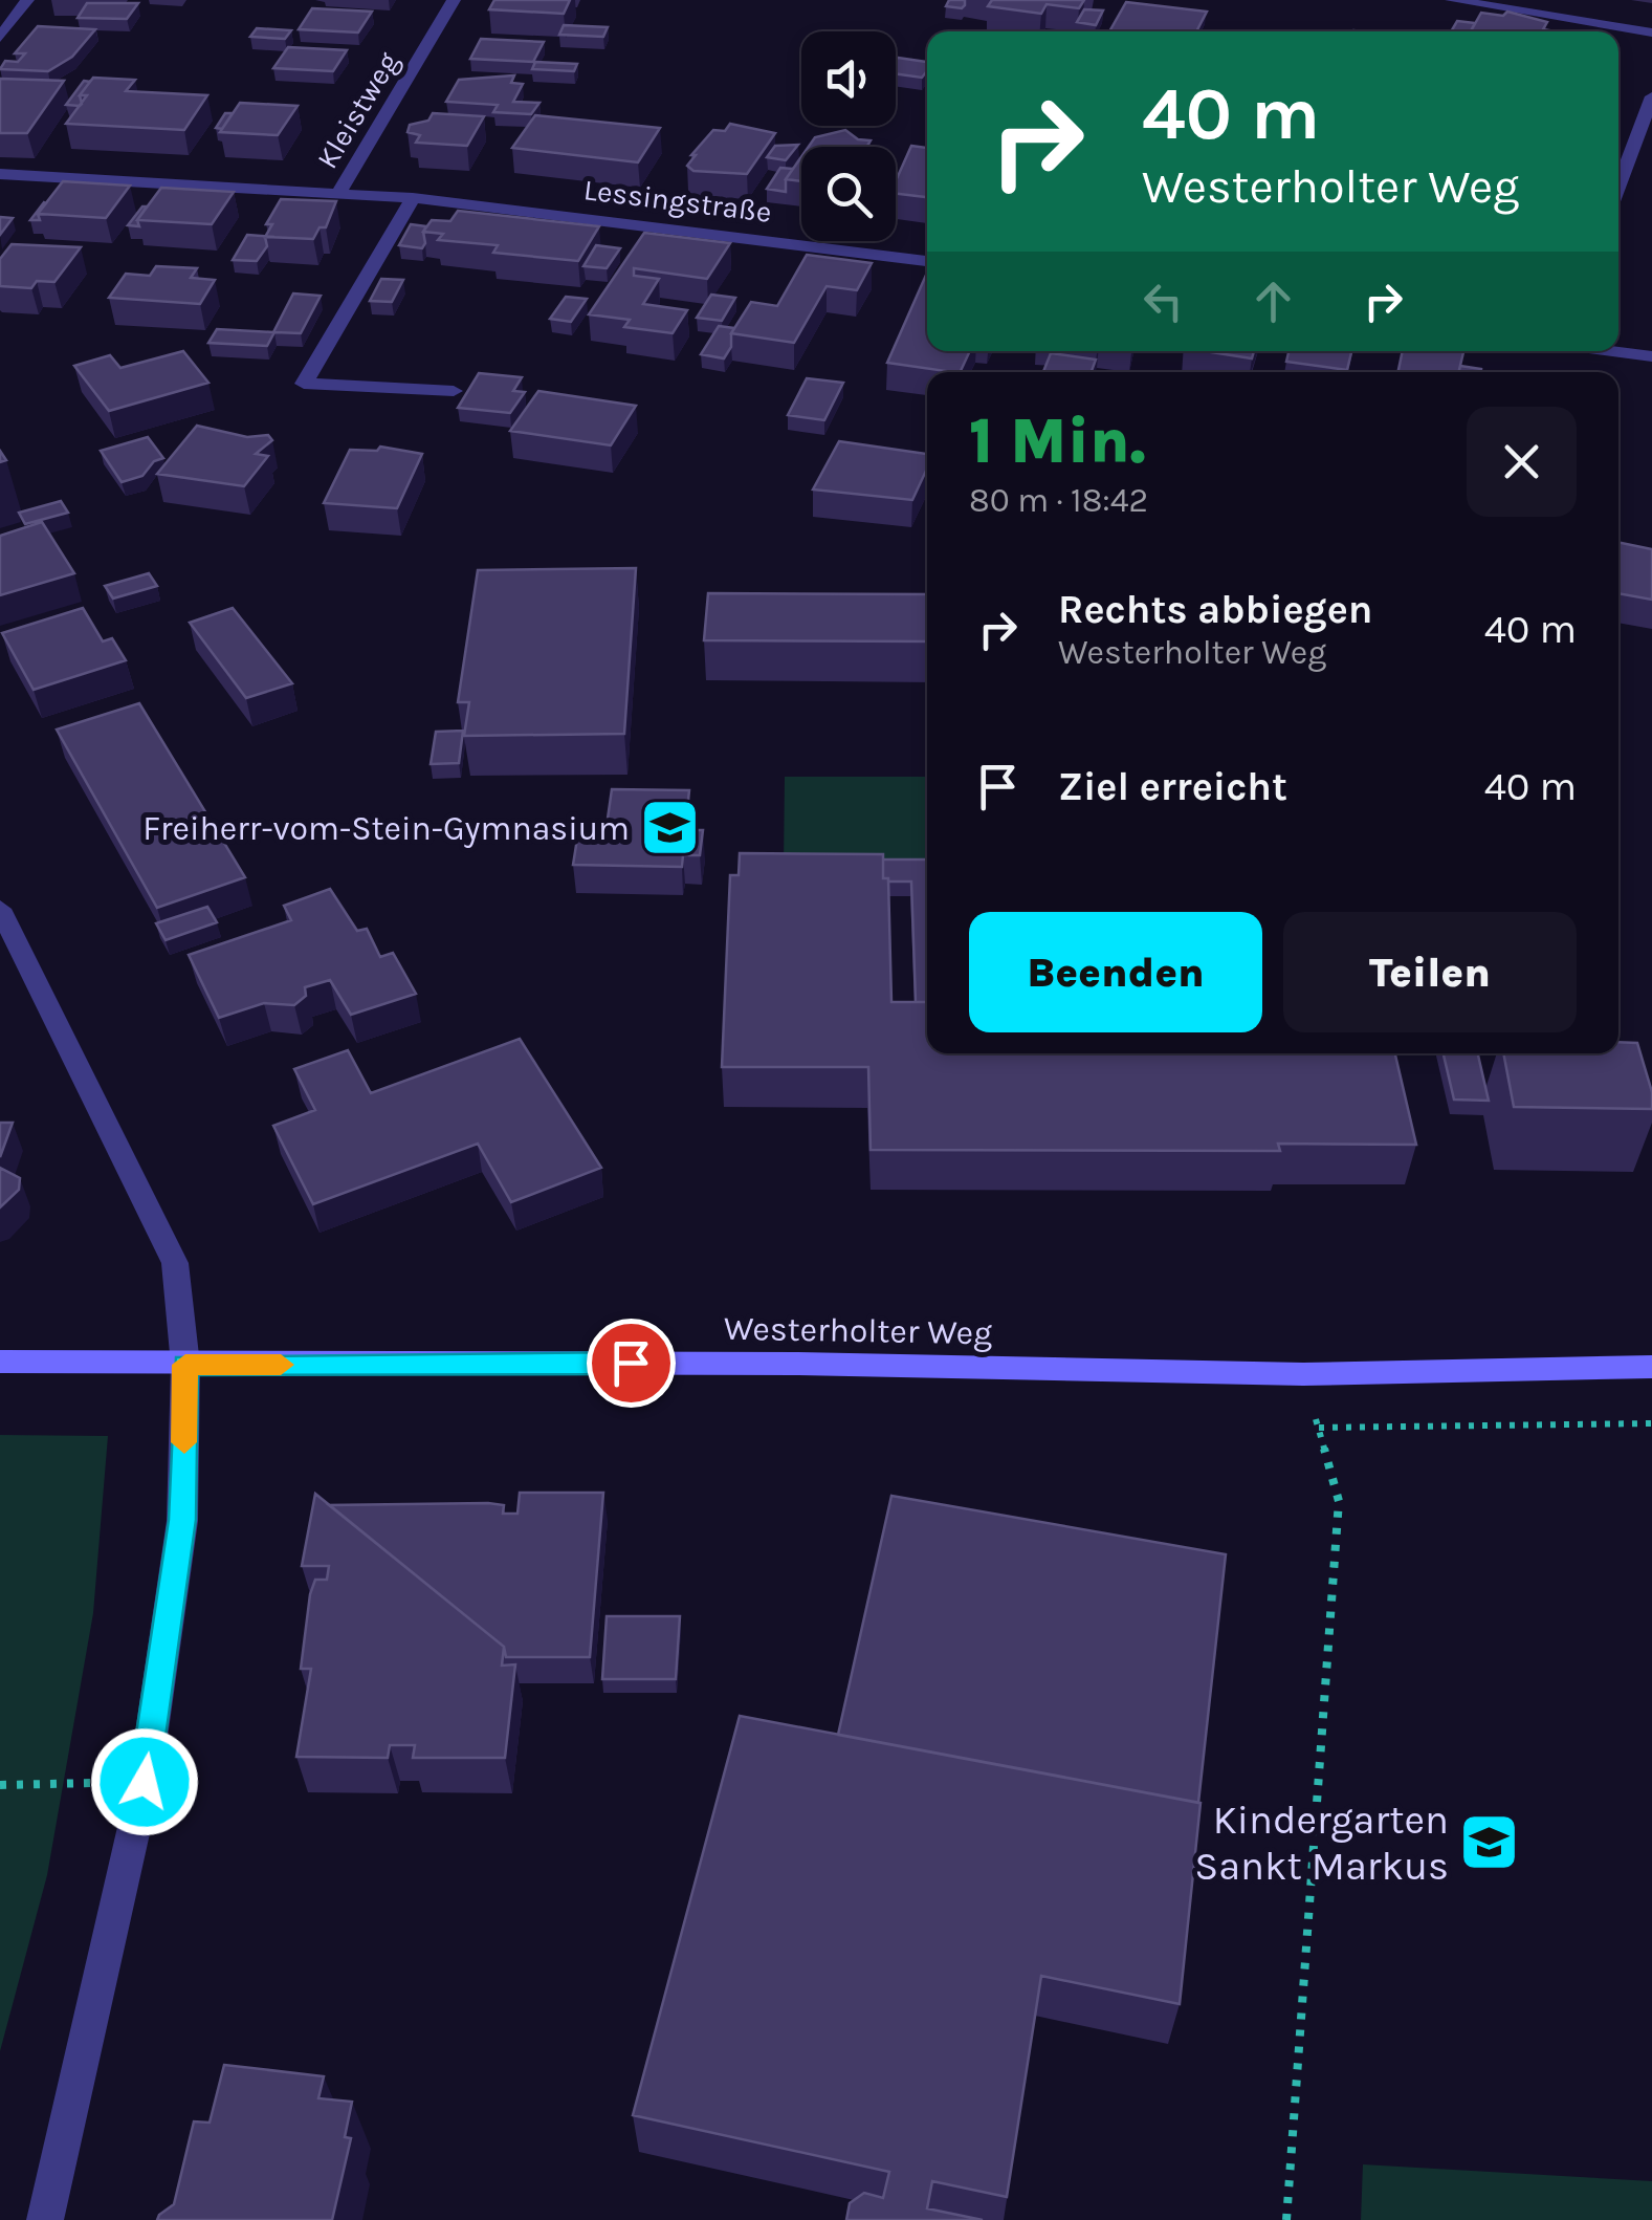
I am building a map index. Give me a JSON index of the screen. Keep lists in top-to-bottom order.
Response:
{
  "streets": {
    "street": ["Kleistweg", "Lessingstraße", "Westerholter Weg"]
  },
  "crossings": [
    ["Kleistweg", "Lessingstraße"]
  ],
  "places": {
    "school or university": ["Freiherr-vom-Stein-Gymnasium", "Kindergarten Sankt Markus"]
  },
  "page": {
    "turn": ["40 m", "Westerholter Weg"],
    "heading": ["1 Min.", "80 m · 18:42"],
    "list": [
      {
        "name": "Rechts abbiegen",
        "note": "Westerholter Weg",
        "value": "40 m"
      },
      {
        "name": "Ziel erreicht",
        "value": "40 m"
      }
    ],
    "buttons": ["Beenden", "Teilen"]
  }
}
